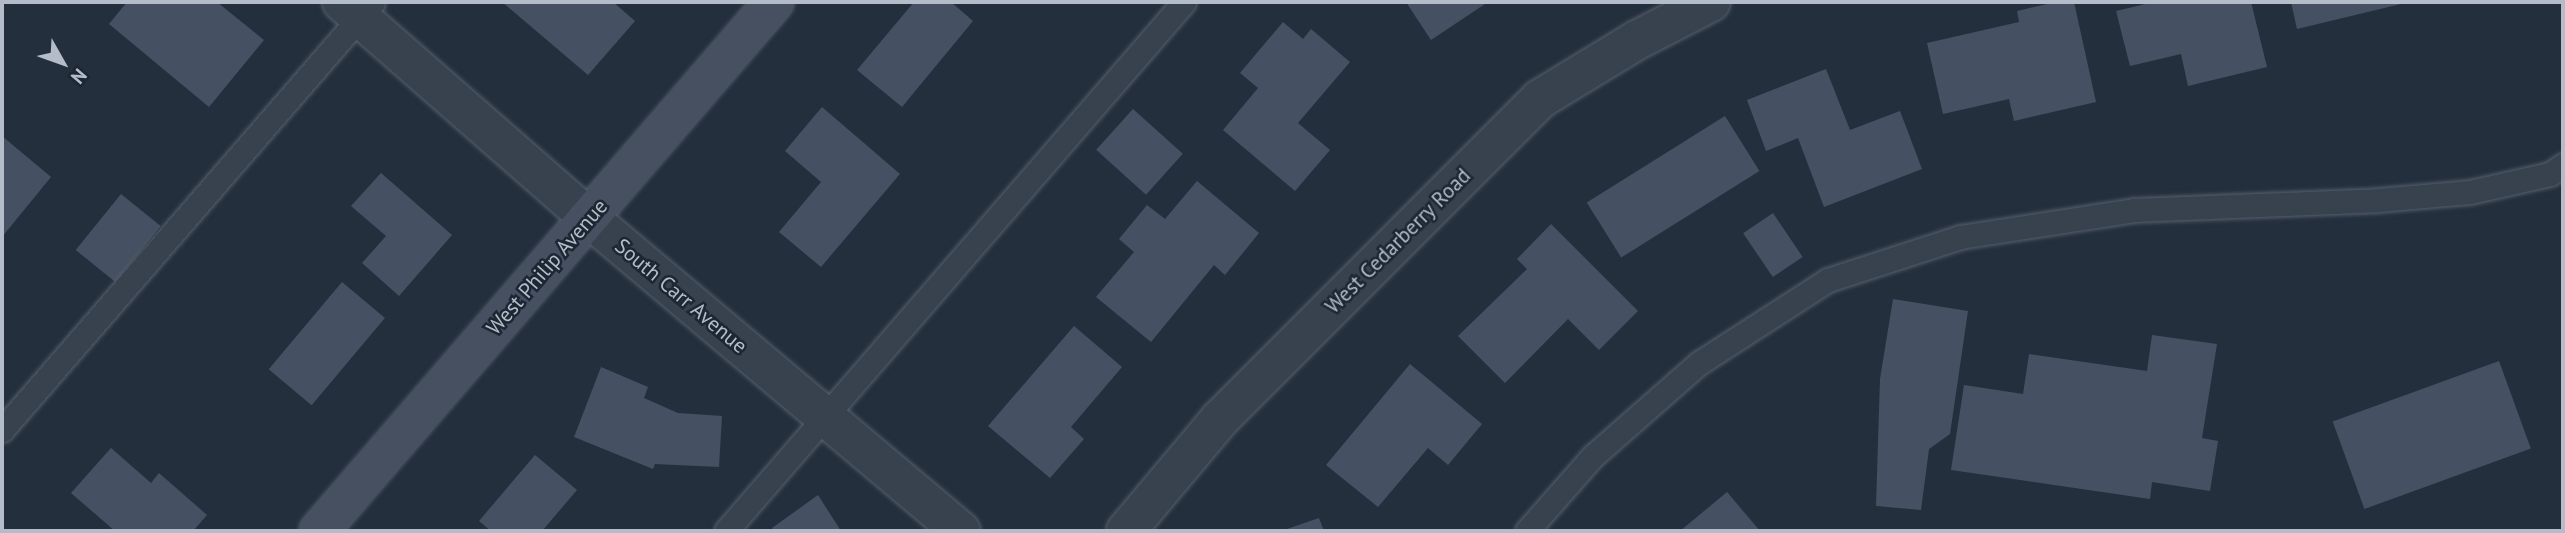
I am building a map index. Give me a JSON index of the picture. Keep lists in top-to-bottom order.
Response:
{
  "streets": {
    "main road": ["West Philip Avenue"],
    "street": ["West Cedarberry Road", "South Carr Avenue"]
  },
  "crossings": [
    ["West Philip Avenue", "South Carr Avenue"]
  ],
  "north": "bottom right"
}
